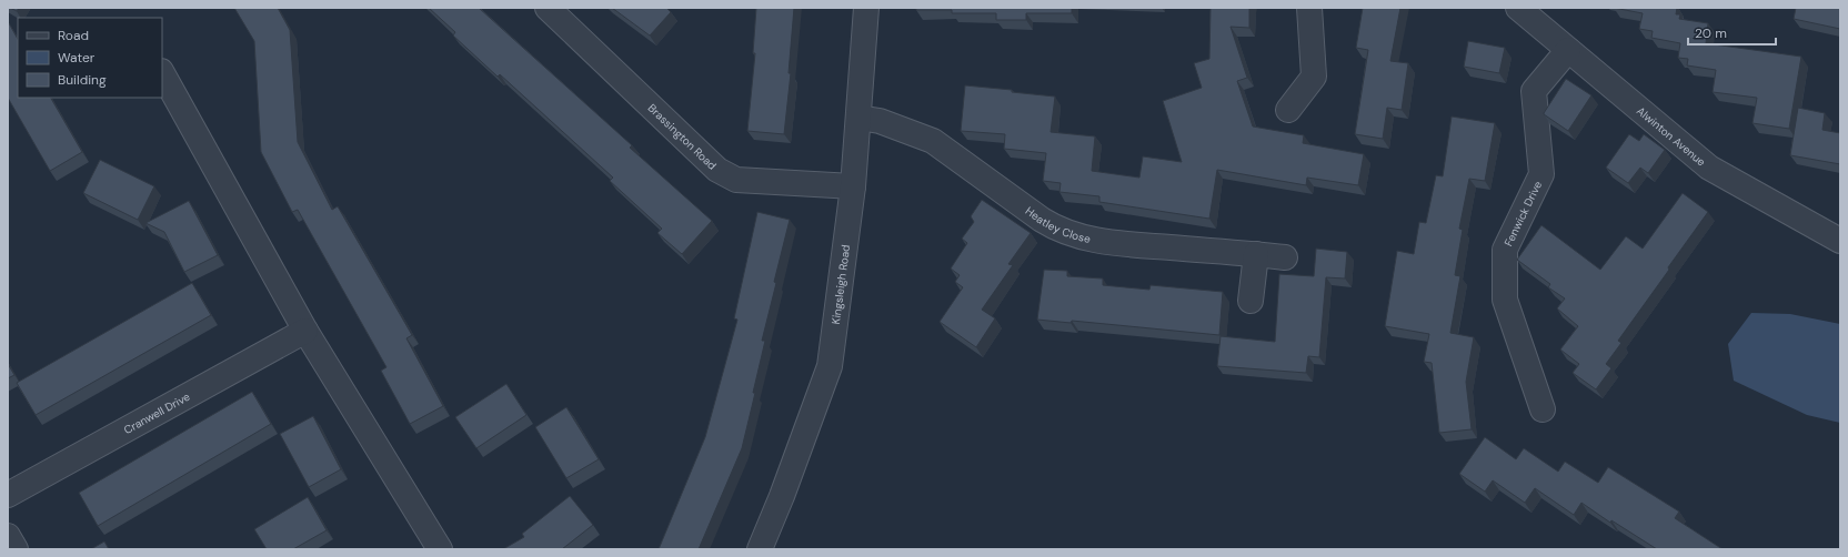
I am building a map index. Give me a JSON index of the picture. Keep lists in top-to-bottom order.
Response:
{
  "streets": {
    "street": [
      "Brassington Road",
      "Alwinton Avenue",
      "Fenwick Drive",
      "Heatley Close",
      "Kingsleigh Road",
      "Cranwell Drive"
    ]
  },
  "crossings": [
    ["Brassington Road", "Kingsleigh Road"],
    ["Alwinton Avenue", "Fenwick Drive"],
    ["Heatley Close", "Kingsleigh Road"]
  ],
  "legend": ["Road", "Water", "Building"],
  "scale_bar": "20 m"
}
